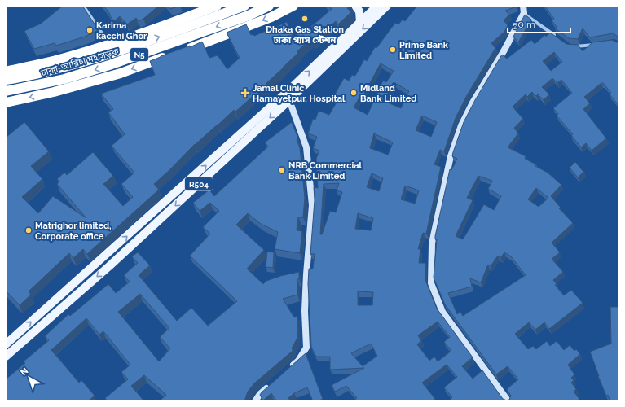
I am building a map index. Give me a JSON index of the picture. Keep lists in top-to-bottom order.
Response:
{
  "streets": {
    "highway": ["N5", "ঢাকা-আরিচা মহাসড়ক"],
    "main road": ["R504"]
  },
  "places": {
    "other": [
      "Dhaka Gas Station ঢাকা গ্যাস স্টেশন",
      "Karima kacchi Ghor",
      "Prime Bank Limited",
      "Midland Bank Limited",
      "NRB Commercial Bank Limited",
      "Matrighor limited, Corporate office"
    ],
    "health": ["Jamal Clinic Hamayetpur, Hospital"]
  },
  "scale_bar": "50 m",
  "north": "top left"
}
